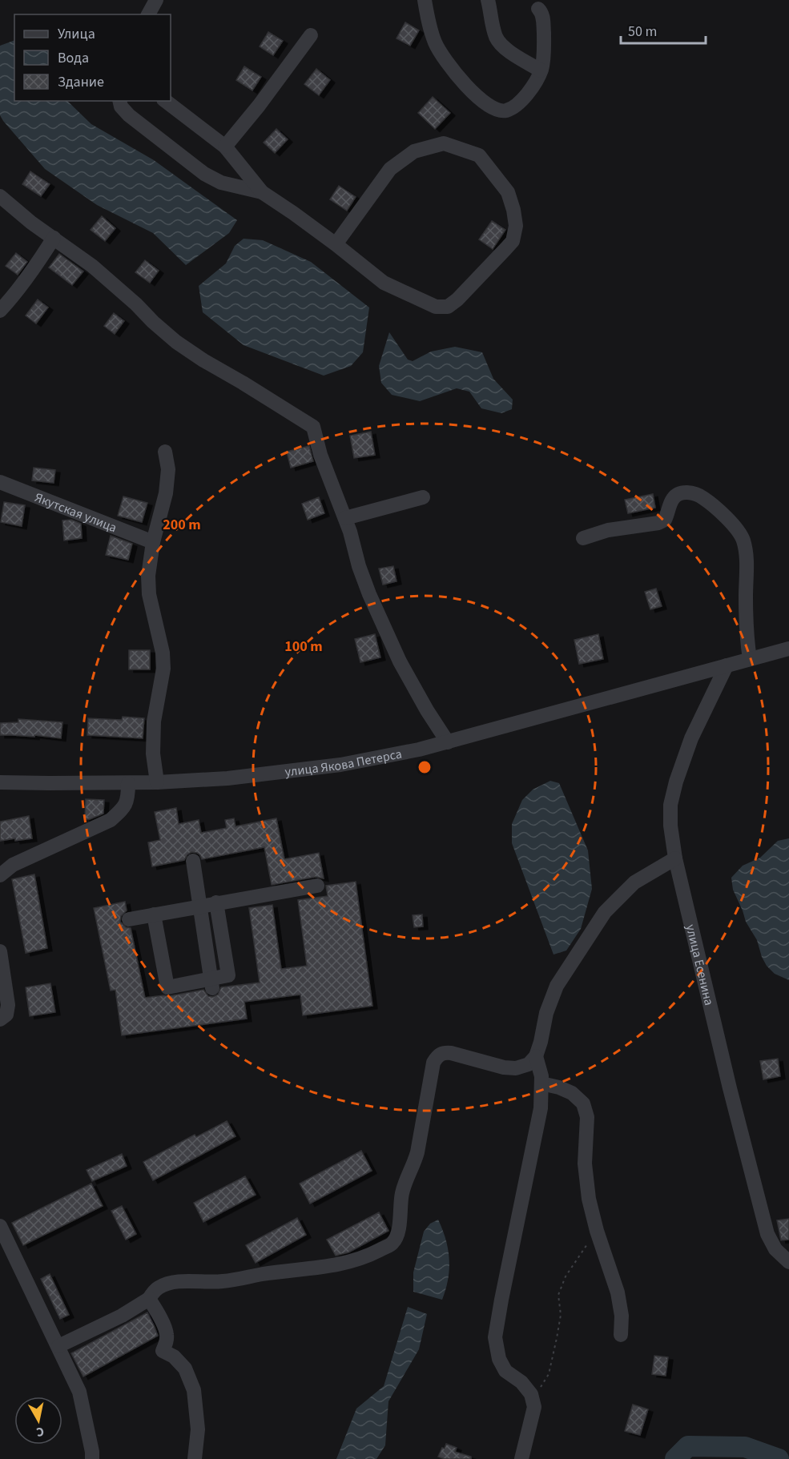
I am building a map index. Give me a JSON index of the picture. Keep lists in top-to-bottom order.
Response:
{
  "streets": {
    "street": ["Якутская улица", "улица Якова Петерса", "улица Есенина"]
  },
  "crossings": [
    ["улица Якова Петерса", "улица Есенина"]
  ],
  "legend": ["Улица", "Вода", "Здание"],
  "scale_bar": "50 m",
  "north": "bottom",
  "rings": ["200 m", "100 m"]
}
